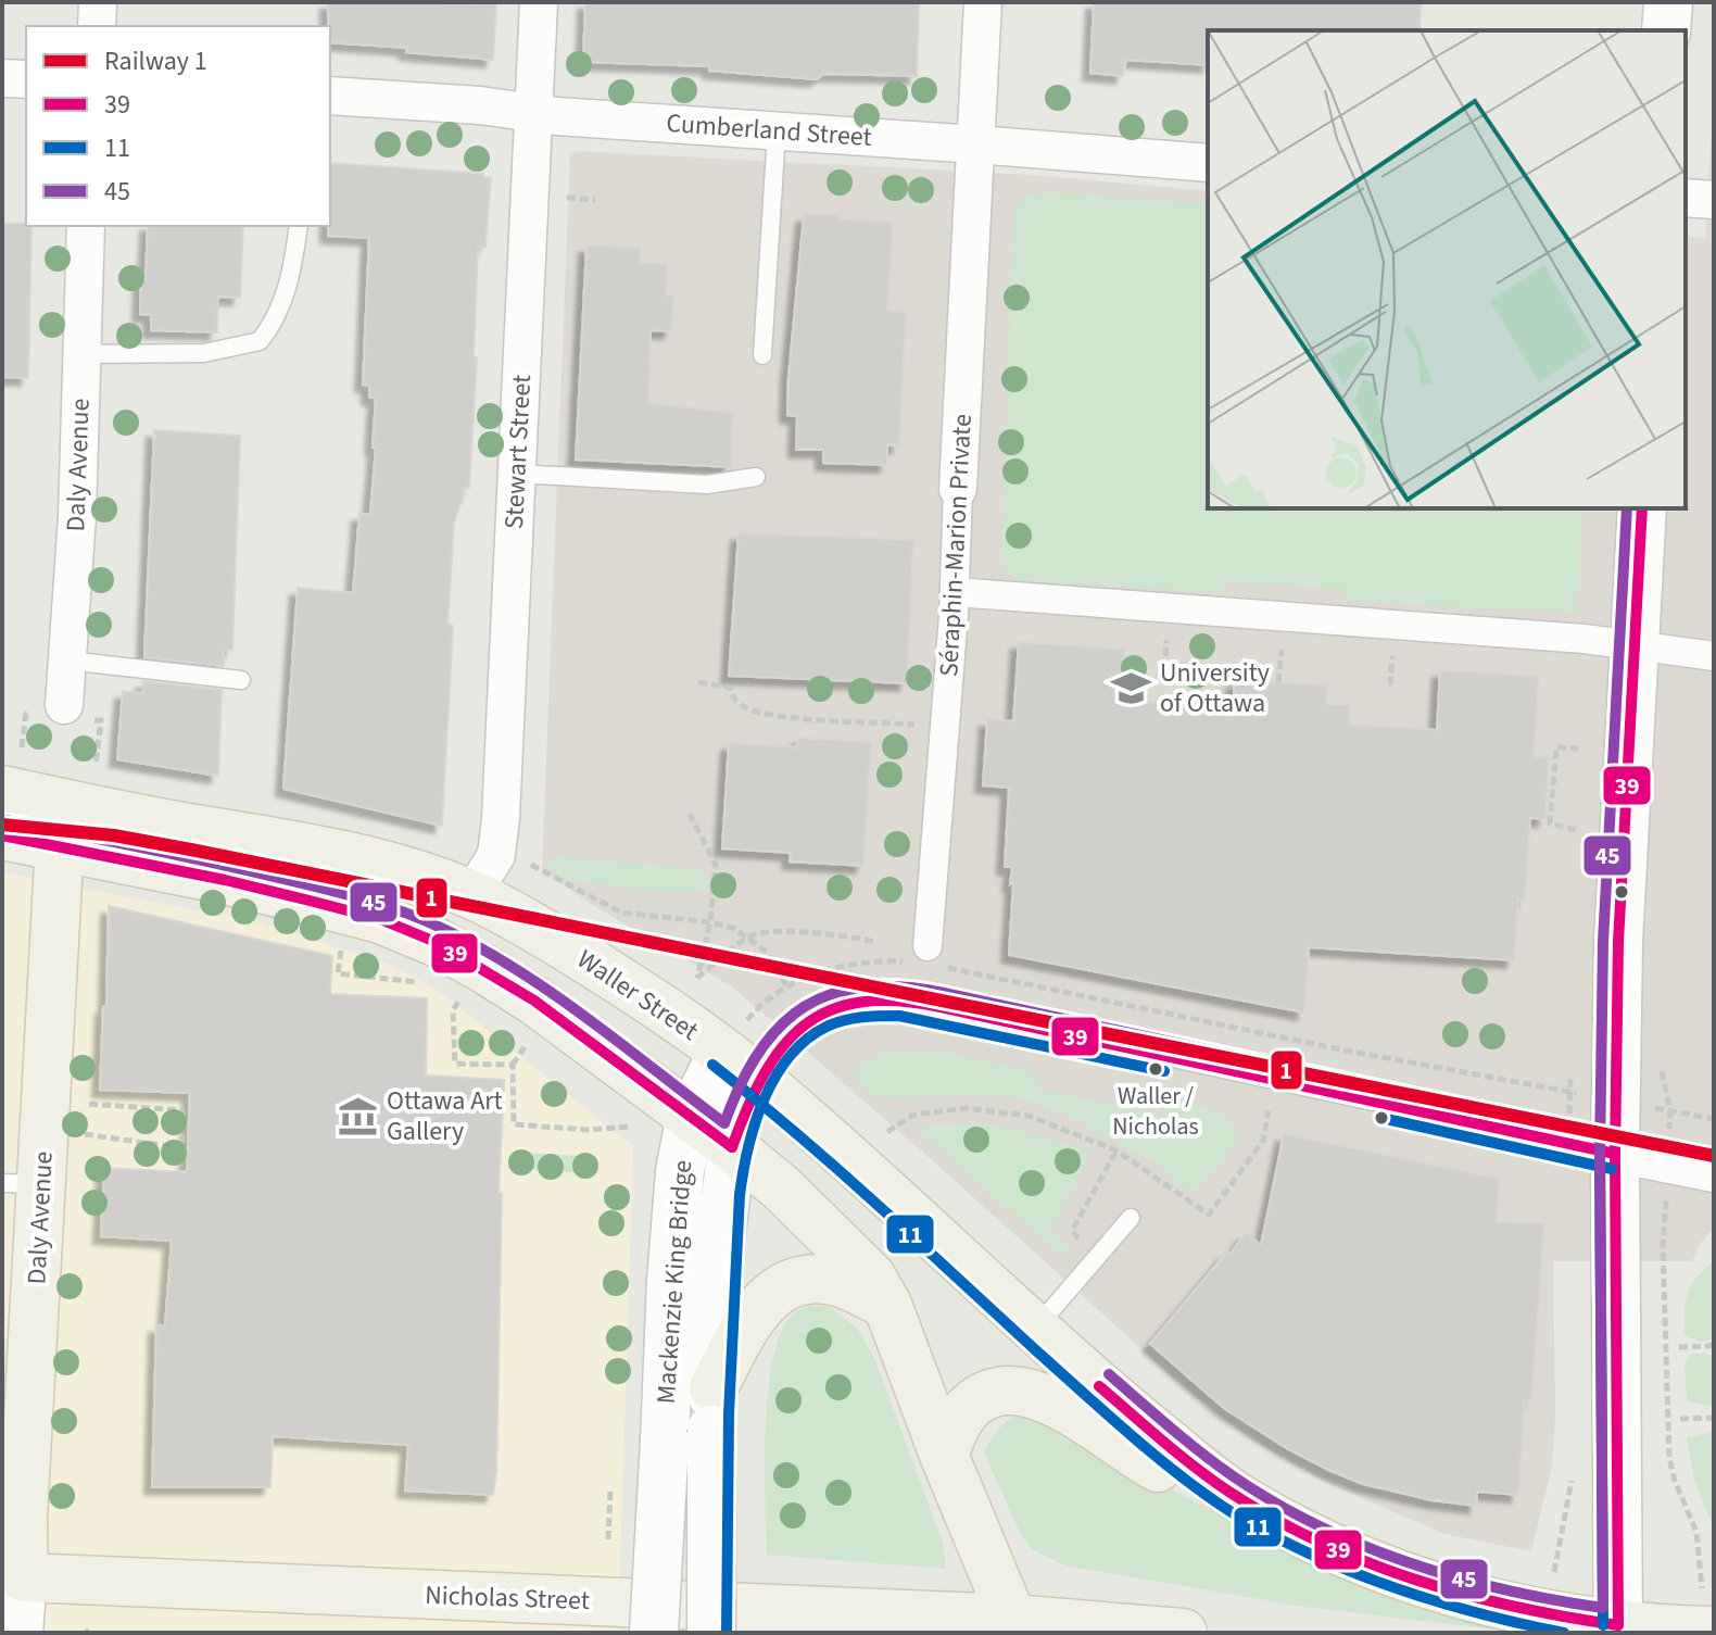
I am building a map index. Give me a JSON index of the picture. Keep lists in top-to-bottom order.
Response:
{
  "streets": {
    "main road": [
      "Daly Avenue",
      "Waller Street",
      "Mackenzie King Bridge",
      "Nicholas Street"
    ],
    "street": ["Cumberland Street", "Stewart Street", "Séraphin-Marion Private"]
  },
  "crossings": [
    ["Cumberland Street", "Stewart Street"],
    ["Cumberland Street", "Séraphin-Marion Private"],
    ["Stewart Street", "Waller Street"],
    ["Daly Avenue", "Waller Street"],
    ["Daly Avenue", "Nicholas Street"],
    ["Waller Street", "Mackenzie King Bridge"]
  ],
  "places": {
    "school or university": ["University of Ottawa"],
    "other": ["Waller / Nicholas"],
    "museum": ["Ottawa Art Gallery"]
  },
  "lines": [
    "transit line 39",
    "transit line 45",
    "rail line 1",
    "transit line 11"
  ],
  "legend": [
    "Railway 1",
    "39",
    "11",
    "45"
  ]
}
